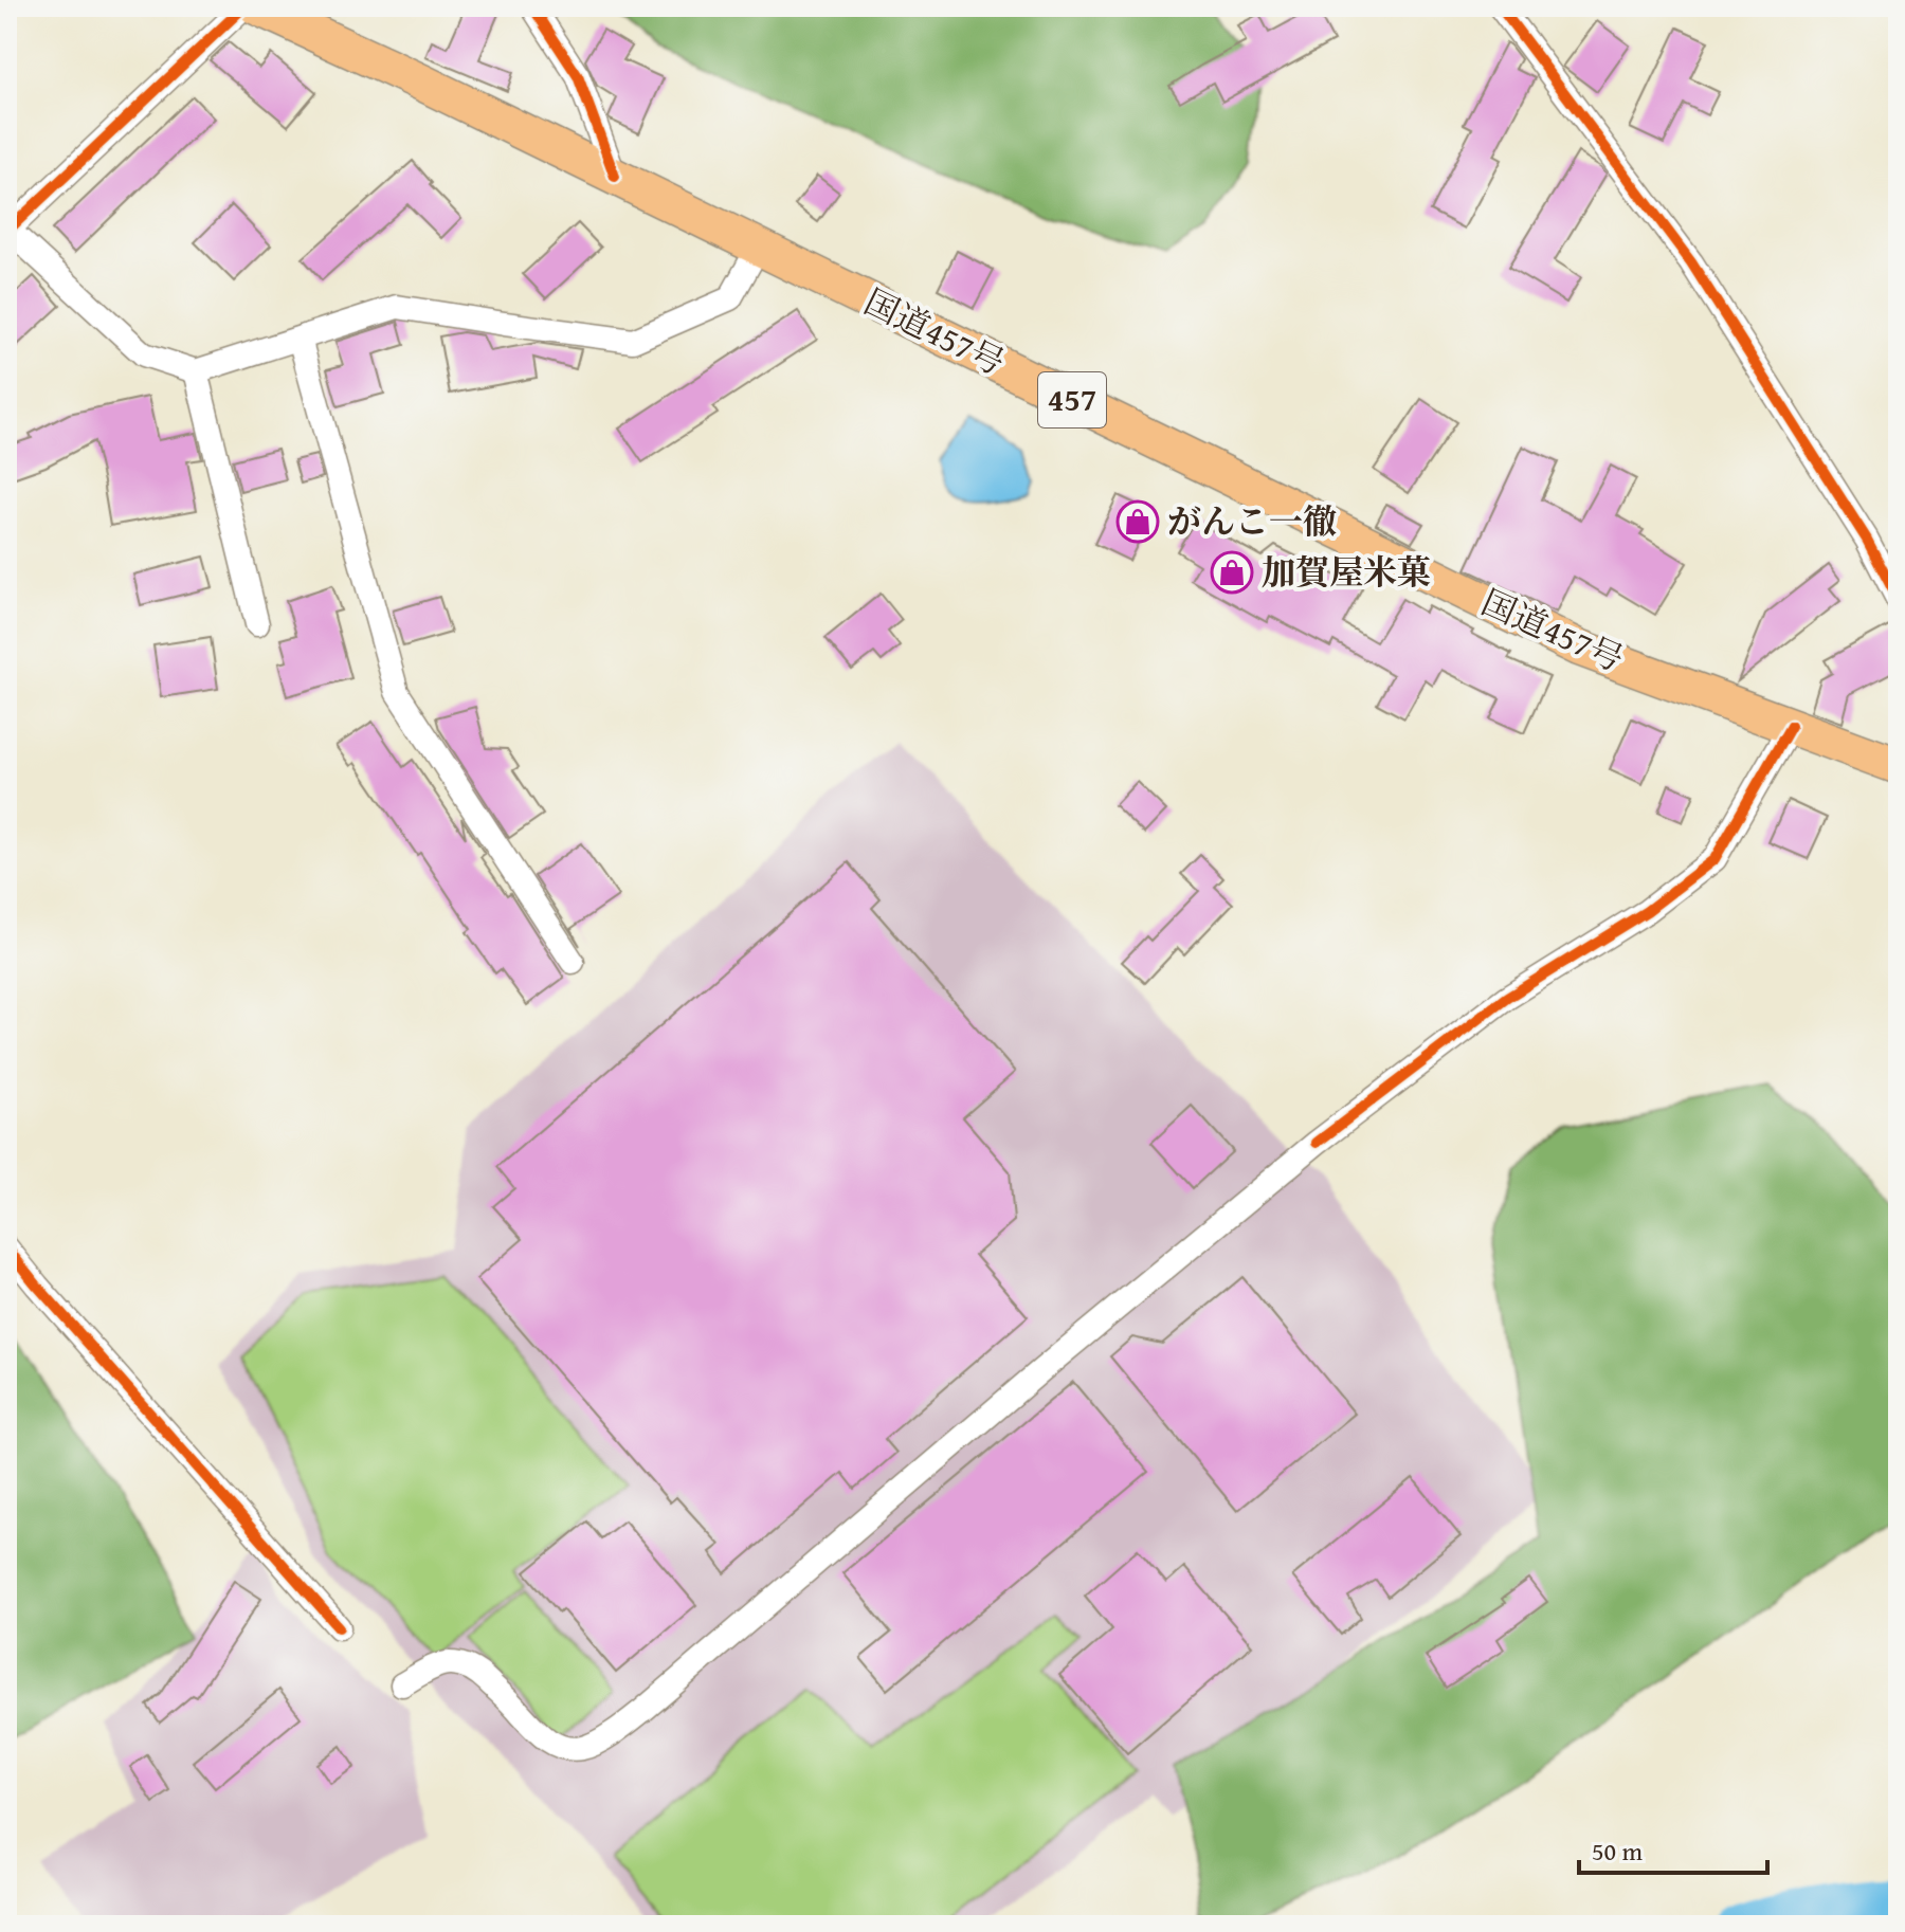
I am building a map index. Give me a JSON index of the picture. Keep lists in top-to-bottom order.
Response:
{
  "streets": {
    "highway": ["国道457号", "457"]
  },
  "places": {
    "shop": ["がんこ一徹", "加賀屋米菓"]
  },
  "scale_bar": "50 m"
}
